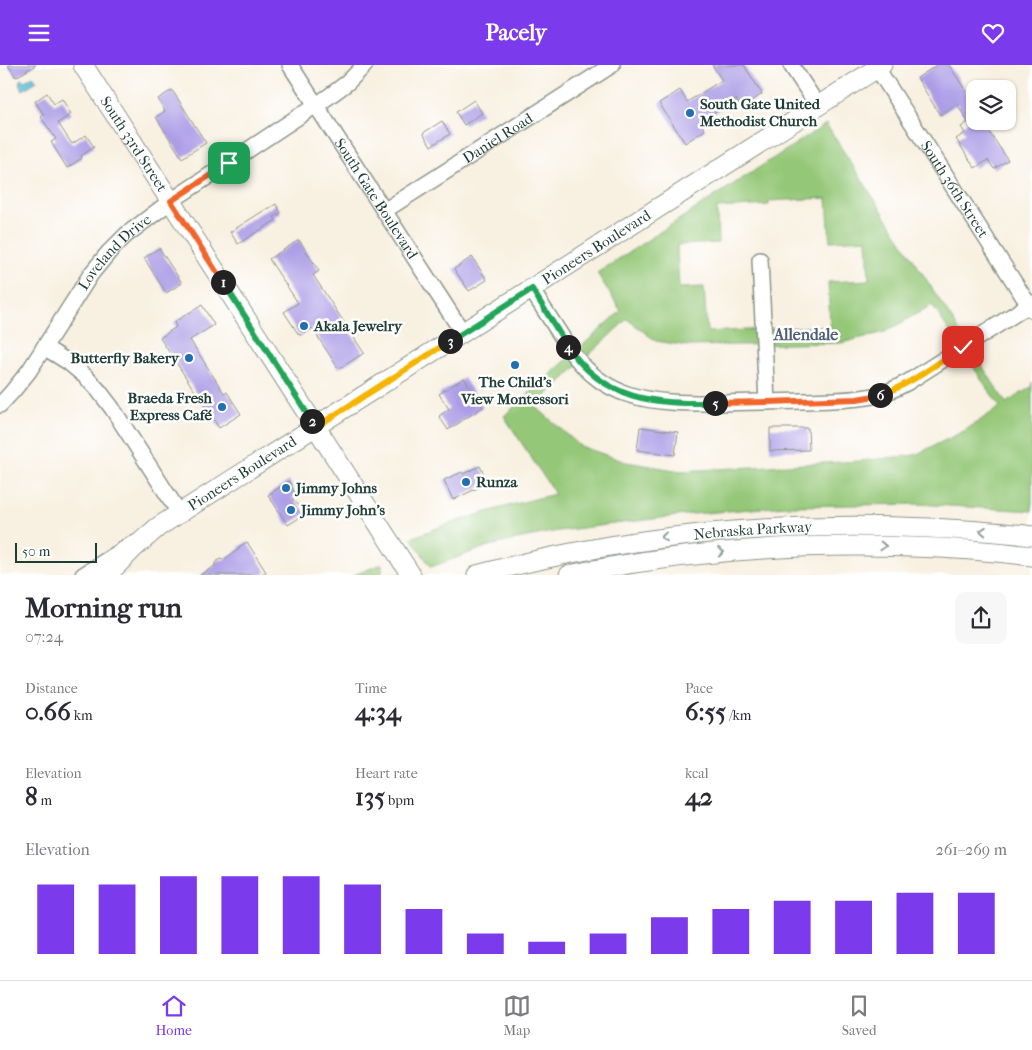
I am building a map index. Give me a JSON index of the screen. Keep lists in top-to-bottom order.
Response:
{
  "streets": {
    "main road": ["South 33rd Street", "Pioneers Boulevard", "Nebraska Parkway"],
    "street": [
      "Daniel Road",
      "South 36th Street",
      "South Gate Boulevard",
      "Loveland Drive"
    ]
  },
  "crossings": [
    ["Daniel Road", "South Gate Boulevard"],
    ["South 33rd Street", "Pioneers Boulevard"],
    ["South 33rd Street", "Loveland Drive"],
    ["South 36th Street", "Pioneers Boulevard"],
    ["South Gate Boulevard", "Pioneers Boulevard"],
    ["South Gate Boulevard", "Loveland Drive"]
  ],
  "districts": ["Allendale"],
  "places": [
    "South Gate United Methodist Church",
    "Akala Jewelry",
    "Butterfly Bakery",
    "The Child's View Montessori",
    "Braeda Fresh Express Café",
    "Runza",
    "Jimmy Johns",
    "Jimmy John's"
  ],
  "scale_bar": "50 m",
  "page": {
    "header": "Pacely",
    "pins": [
      "1",
      "3",
      "4",
      "6",
      "5",
      "2"
    ],
    "scale": "50 m",
    "heading": ["Morning run", "07:24"],
    "stats": [
      ["Distance", "0.66 km"],
      ["Time", "4:34"],
      ["Pace", "6:55 /km"],
      ["Elevation", "8 m"],
      ["Heart rate", "135 bpm"],
      ["kcal", "42"]
    ],
    "chart": ["Elevation", "261–269 m"],
    "tabs": ["Home", "Map", "Saved"]
  }
}
